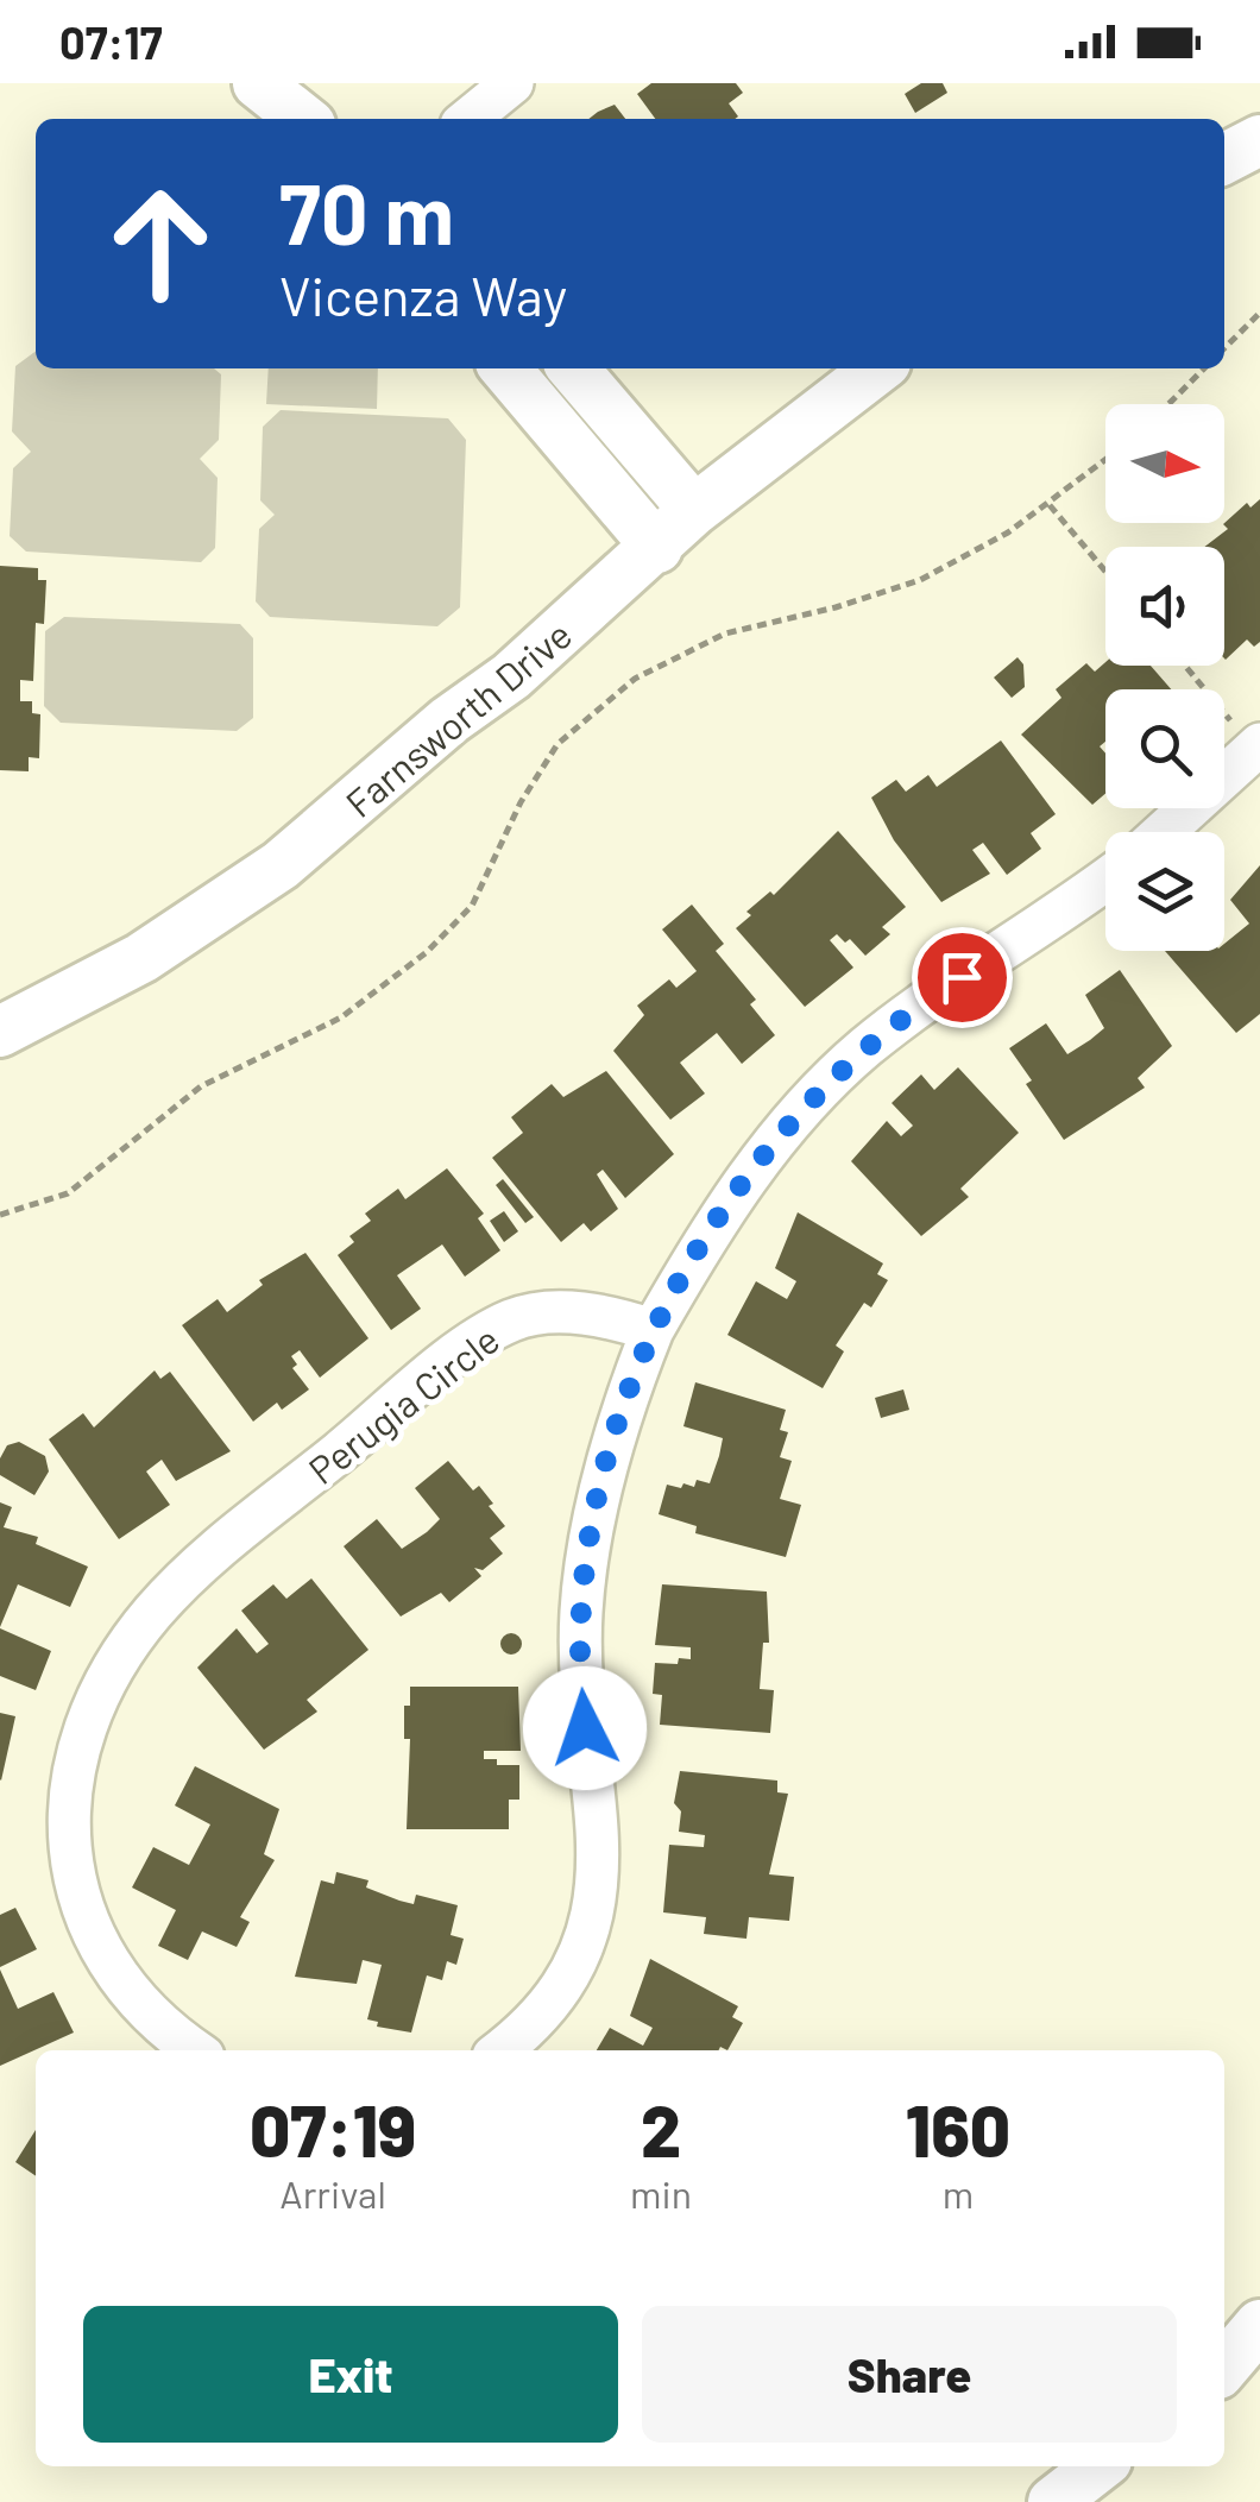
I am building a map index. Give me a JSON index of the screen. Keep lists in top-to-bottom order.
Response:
{
  "streets": {
    "street": ["Farnsworth Drive", "Perugia Circle"]
  },
  "north": "right",
  "page": {
    "status": "07:17",
    "turn": ["70 m", "Vicenza Way"],
    "eta": [
      "07:19",
      "Arrival",
      "2",
      "min",
      "160",
      "m"
    ],
    "buttons": ["Exit", "Share"]
  }
}
